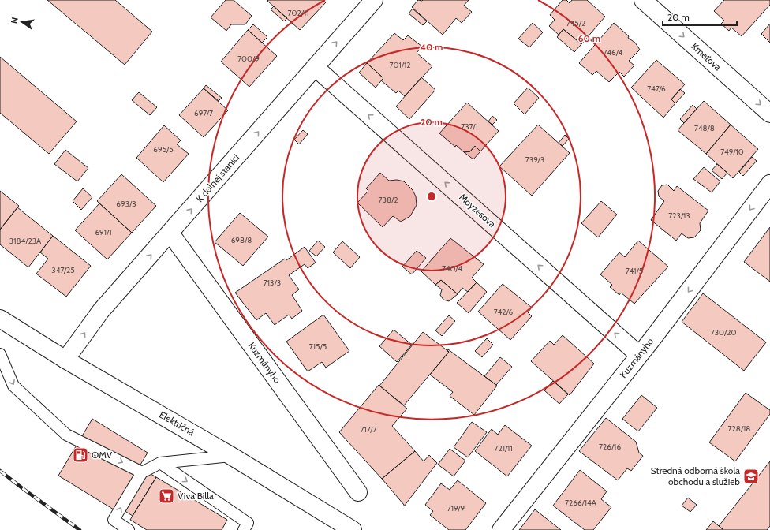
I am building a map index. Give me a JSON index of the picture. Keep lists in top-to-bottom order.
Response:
{
  "streets": {
    "street": [
      "Kmeťova",
      "K dolnej stanici",
      "Moyzesova",
      "Kuzmányho",
      "Električná"
    ]
  },
  "crossings": [
    ["K dolnej stanici", "Moyzesova"],
    ["K dolnej stanici", "Kuzmányho"],
    ["K dolnej stanici", "Električná"],
    ["Moyzesova", "Kuzmányho"]
  ],
  "one_way": ["Kmeťova", "K dolnej stanici", "Moyzesova"],
  "places": {
    "fuel station": ["OMV"],
    "school or university": ["Stredná odborná škola obchodu a služieb"],
    "supermarket": ["Viva Billa"]
  },
  "house_numbers": [
    "702/11",
    "745/2",
    "746/4",
    "700/9",
    "701/12",
    "747/6",
    "697/7",
    "737/1",
    "748/8",
    "695/5",
    "749/10",
    "739/3",
    "738/2",
    "693/3",
    "723/13",
    "691/1",
    "698/8",
    "3184/23A",
    "740/4",
    "347/25",
    "741/5",
    "713/3",
    "742/6",
    "730/20",
    "715/5",
    "728/18",
    "717/7",
    "726/16",
    "721/11",
    "7266/14A",
    "719/9"
  ],
  "scale_bar": "20 m",
  "north": "left",
  "rings": ["60 m", "40 m", "20 m"]
}
